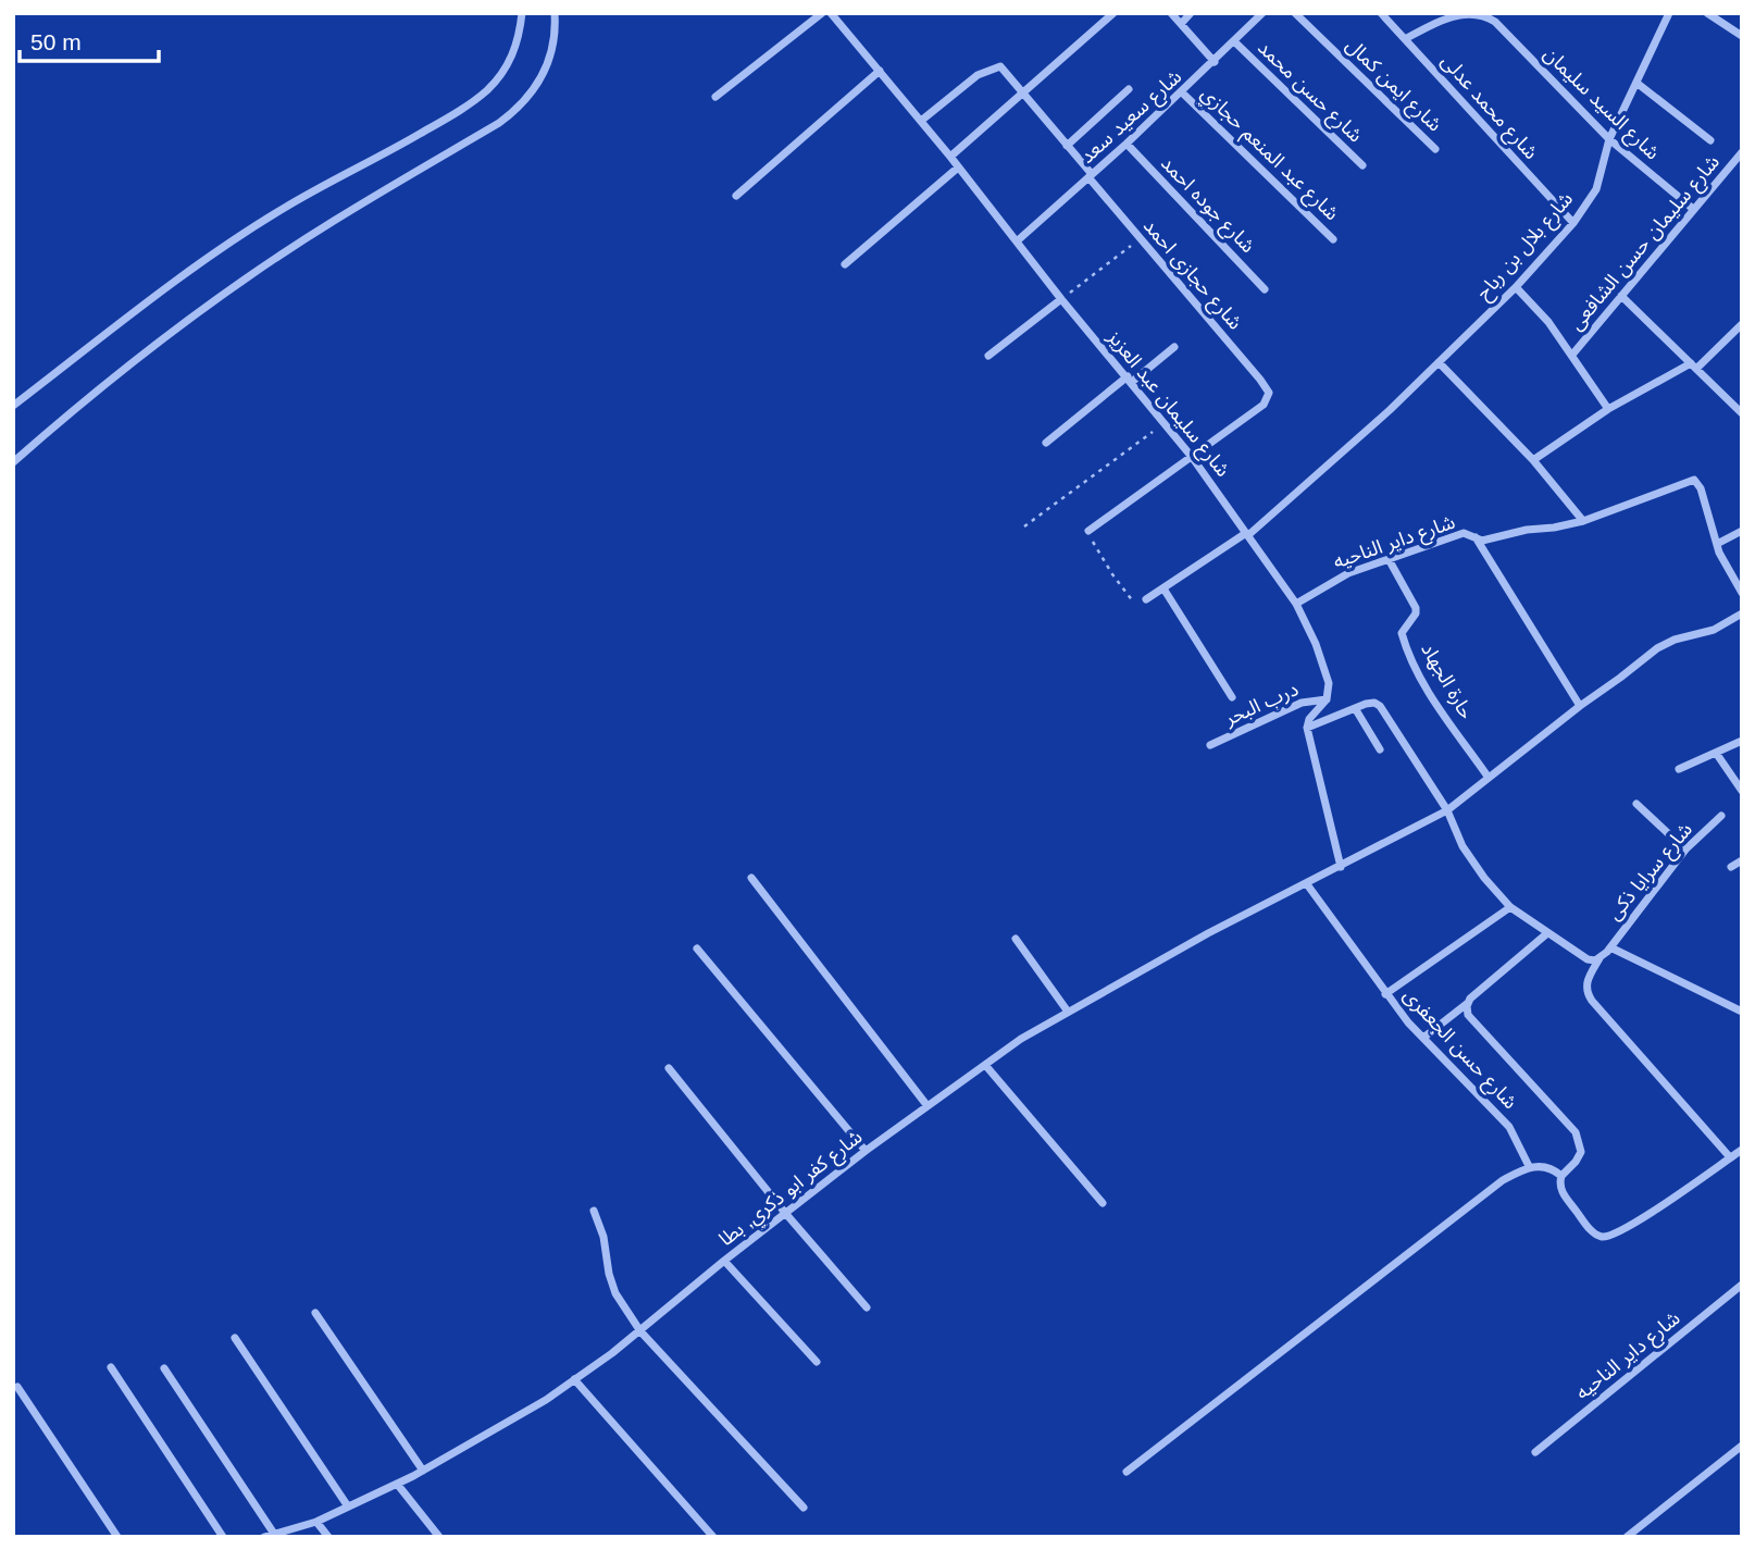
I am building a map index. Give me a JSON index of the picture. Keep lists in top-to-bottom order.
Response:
{
  "streets": {
    "street": [
      "شارع ايمن كمال",
      "شارع حسن محمد",
      "شارع السيد سليمان",
      "شارع محمد عدلى",
      "شارع سعيد سعد",
      "شارع عبد المنعم حجازي",
      "شارع جوده احمد",
      "شارع سليمان حسن الشافعى",
      "شارع بلال بن رباح",
      "شارع حجازى احمد",
      "شارع سليمان عبد العزيز",
      "شارع داير الناحيه",
      "حارة الجهاد",
      "درب البحر",
      "شارع سرايا ذكى",
      "شارع حسن الجعفرى",
      "شارع كفر ابو ذكري, بطا"
    ]
  },
  "crossings": [
    ["شارع حسن محمد", "شارع سعيد سعد"],
    ["شارع السيد سليمان", "شارع محمد عدلى"],
    ["شارع السيد سليمان", "شارع سليمان حسن الشافعى"],
    ["شارع السيد سليمان", "شارع بلال بن رباح"],
    ["شارع محمد عدلى", "شارع بلال بن رباح"],
    ["شارع سعيد سعد", "شارع عبد المنعم حجازي"],
    ["شارع سعيد سعد", "شارع جوده احمد"],
    ["شارع سعيد سعد", "شارع حجازى احمد"],
    ["شارع سعيد سعد", "شارع سليمان عبد العزيز"],
    ["شارع بلال بن رباح", "شارع سليمان عبد العزيز"],
    ["شارع حجازى احمد", "شارع سليمان عبد العزيز"],
    ["شارع سليمان عبد العزيز", "شارع داير الناحيه"],
    ["شارع سليمان عبد العزيز", "درب البحر"],
    ["شارع داير الناحيه", "حارة الجهاد"],
    ["شارع حسن الجعفرى", "شارع كفر ابو ذكري, بطا"]
  ],
  "scale_bar": "50 m"
}
